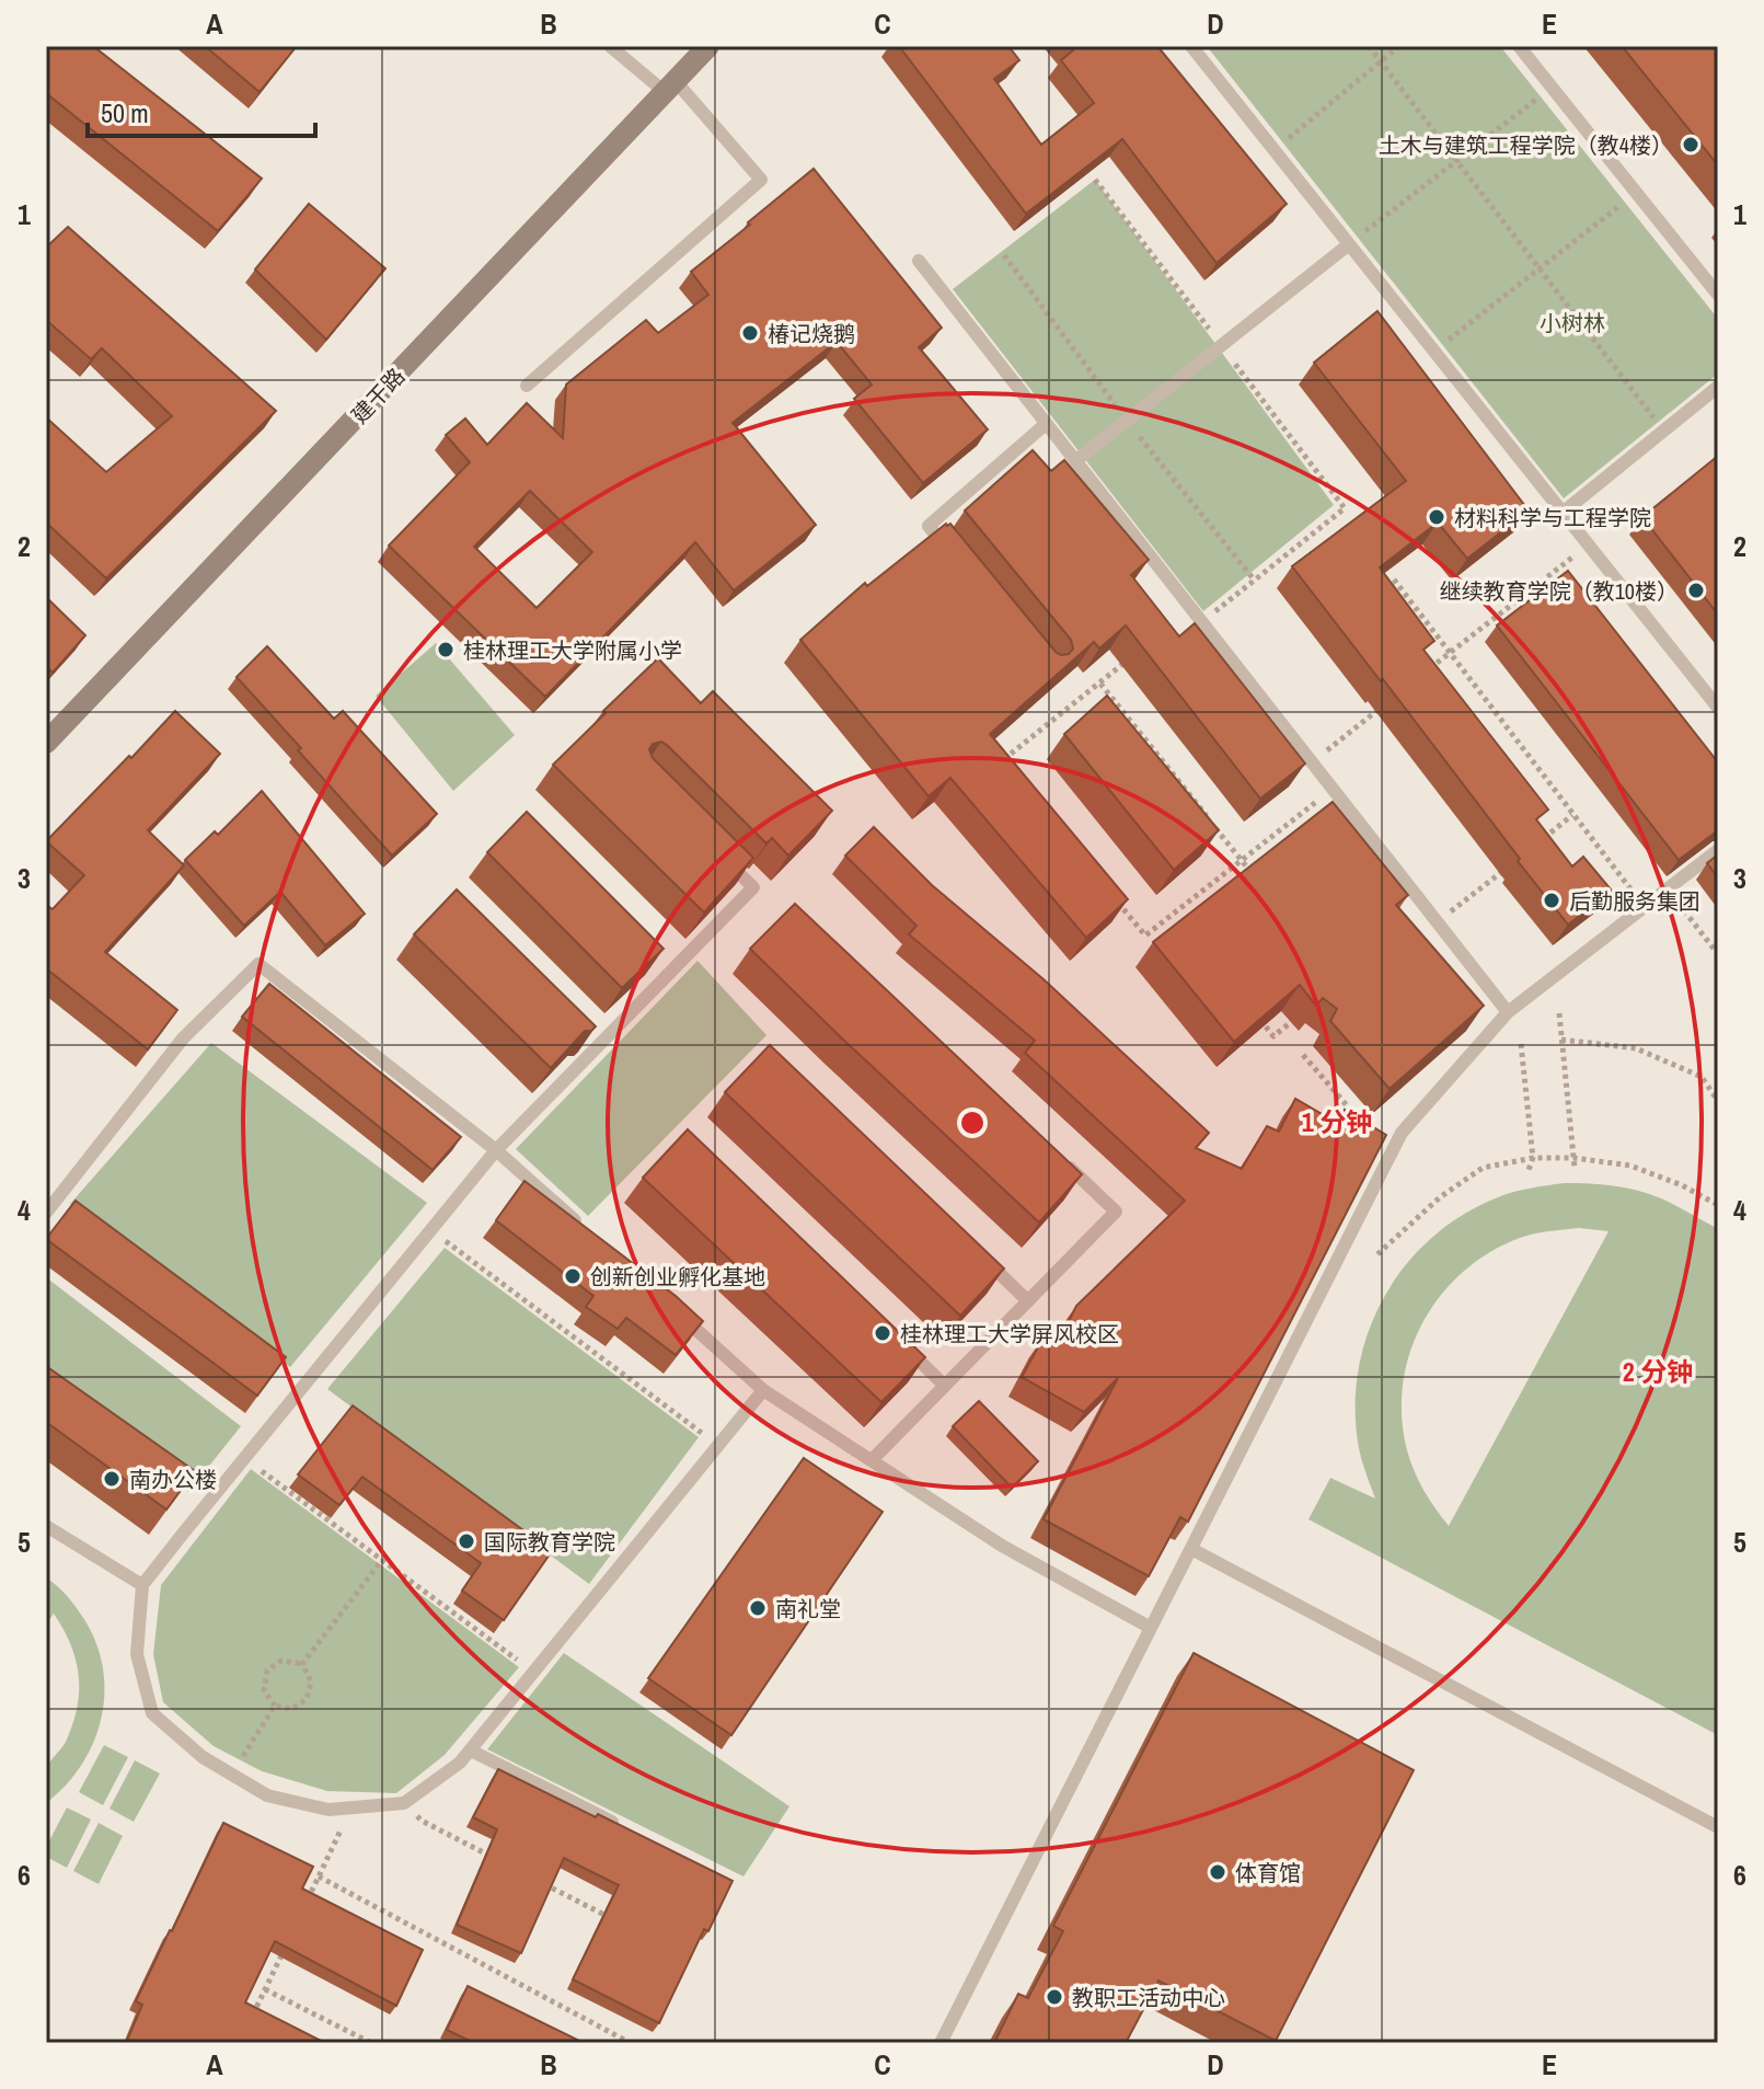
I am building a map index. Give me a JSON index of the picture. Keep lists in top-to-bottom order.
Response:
{
  "streets": {
    "main road": ["建干路"]
  },
  "parks": ["小树林"],
  "places": [
    "土木与建筑工程学院（教4楼）",
    "椿记烧鹅",
    "材料科学与工程学院",
    "继续教育学院（教10楼）",
    "桂林理工大学附属小学",
    "后勤服务集团",
    "创新创业孵化基地",
    "桂林理工大学屏风校区",
    "南办公楼",
    "国际教育学院",
    "南礼堂",
    "体育馆",
    "教职工活动中心"
  ],
  "scale_bar": "50 m",
  "grid": {
    "columns": [
      "A",
      "B",
      "C",
      "D",
      "E"
    ],
    "rows": [
      "1",
      "2",
      "3",
      "4",
      "5",
      "6"
    ]
  },
  "rings": ["1 分钟", "2 分钟"]
}
